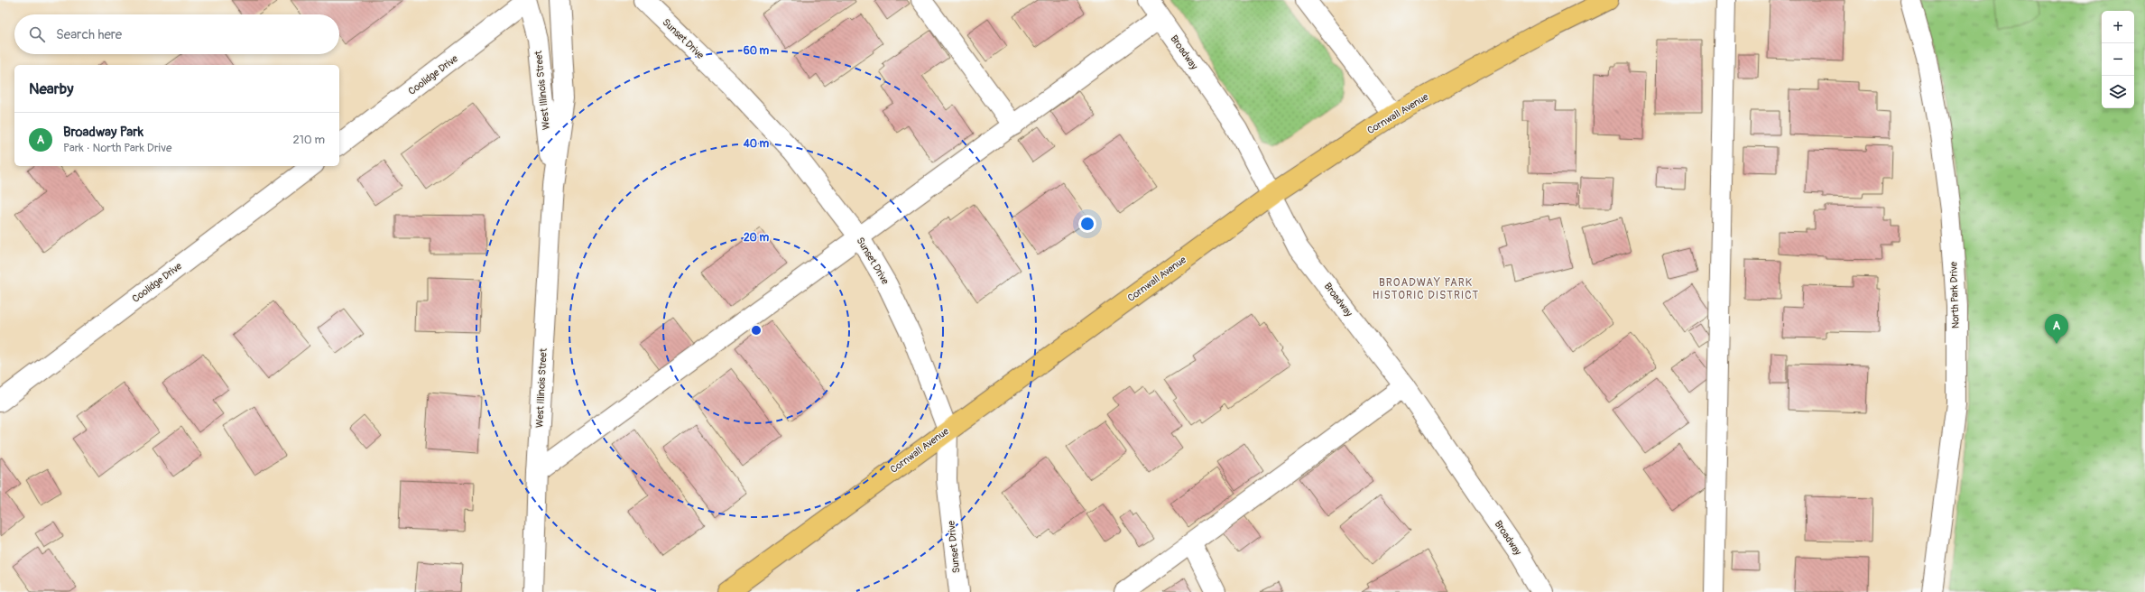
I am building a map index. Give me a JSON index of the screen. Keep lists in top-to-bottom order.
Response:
{
  "streets": {
    "main road": ["Cornwall Avenue"],
    "street": [
      "Sunset Drive",
      "Broadway",
      "Coolidge Drive",
      "West Illinois Street",
      "North Park Drive"
    ]
  },
  "crossings": [
    ["Sunset Drive", "Cornwall Avenue"],
    ["Broadway", "Cornwall Avenue"],
    ["Coolidge Drive", "West Illinois Street"]
  ],
  "districts": ["BROADWAY PARK HISTORIC DISTRICT"],
  "page": {
    "map_buttons": ["+", "−"],
    "search": "Search here",
    "heading": "Nearby",
    "list": [
      {
        "mark": "A",
        "name": "Broadway Park",
        "note": "Park · North Park Drive",
        "value": "210 m"
      }
    ],
    "pins": "A"
  },
  "rings": ["60 m", "40 m", "20 m"]
}
